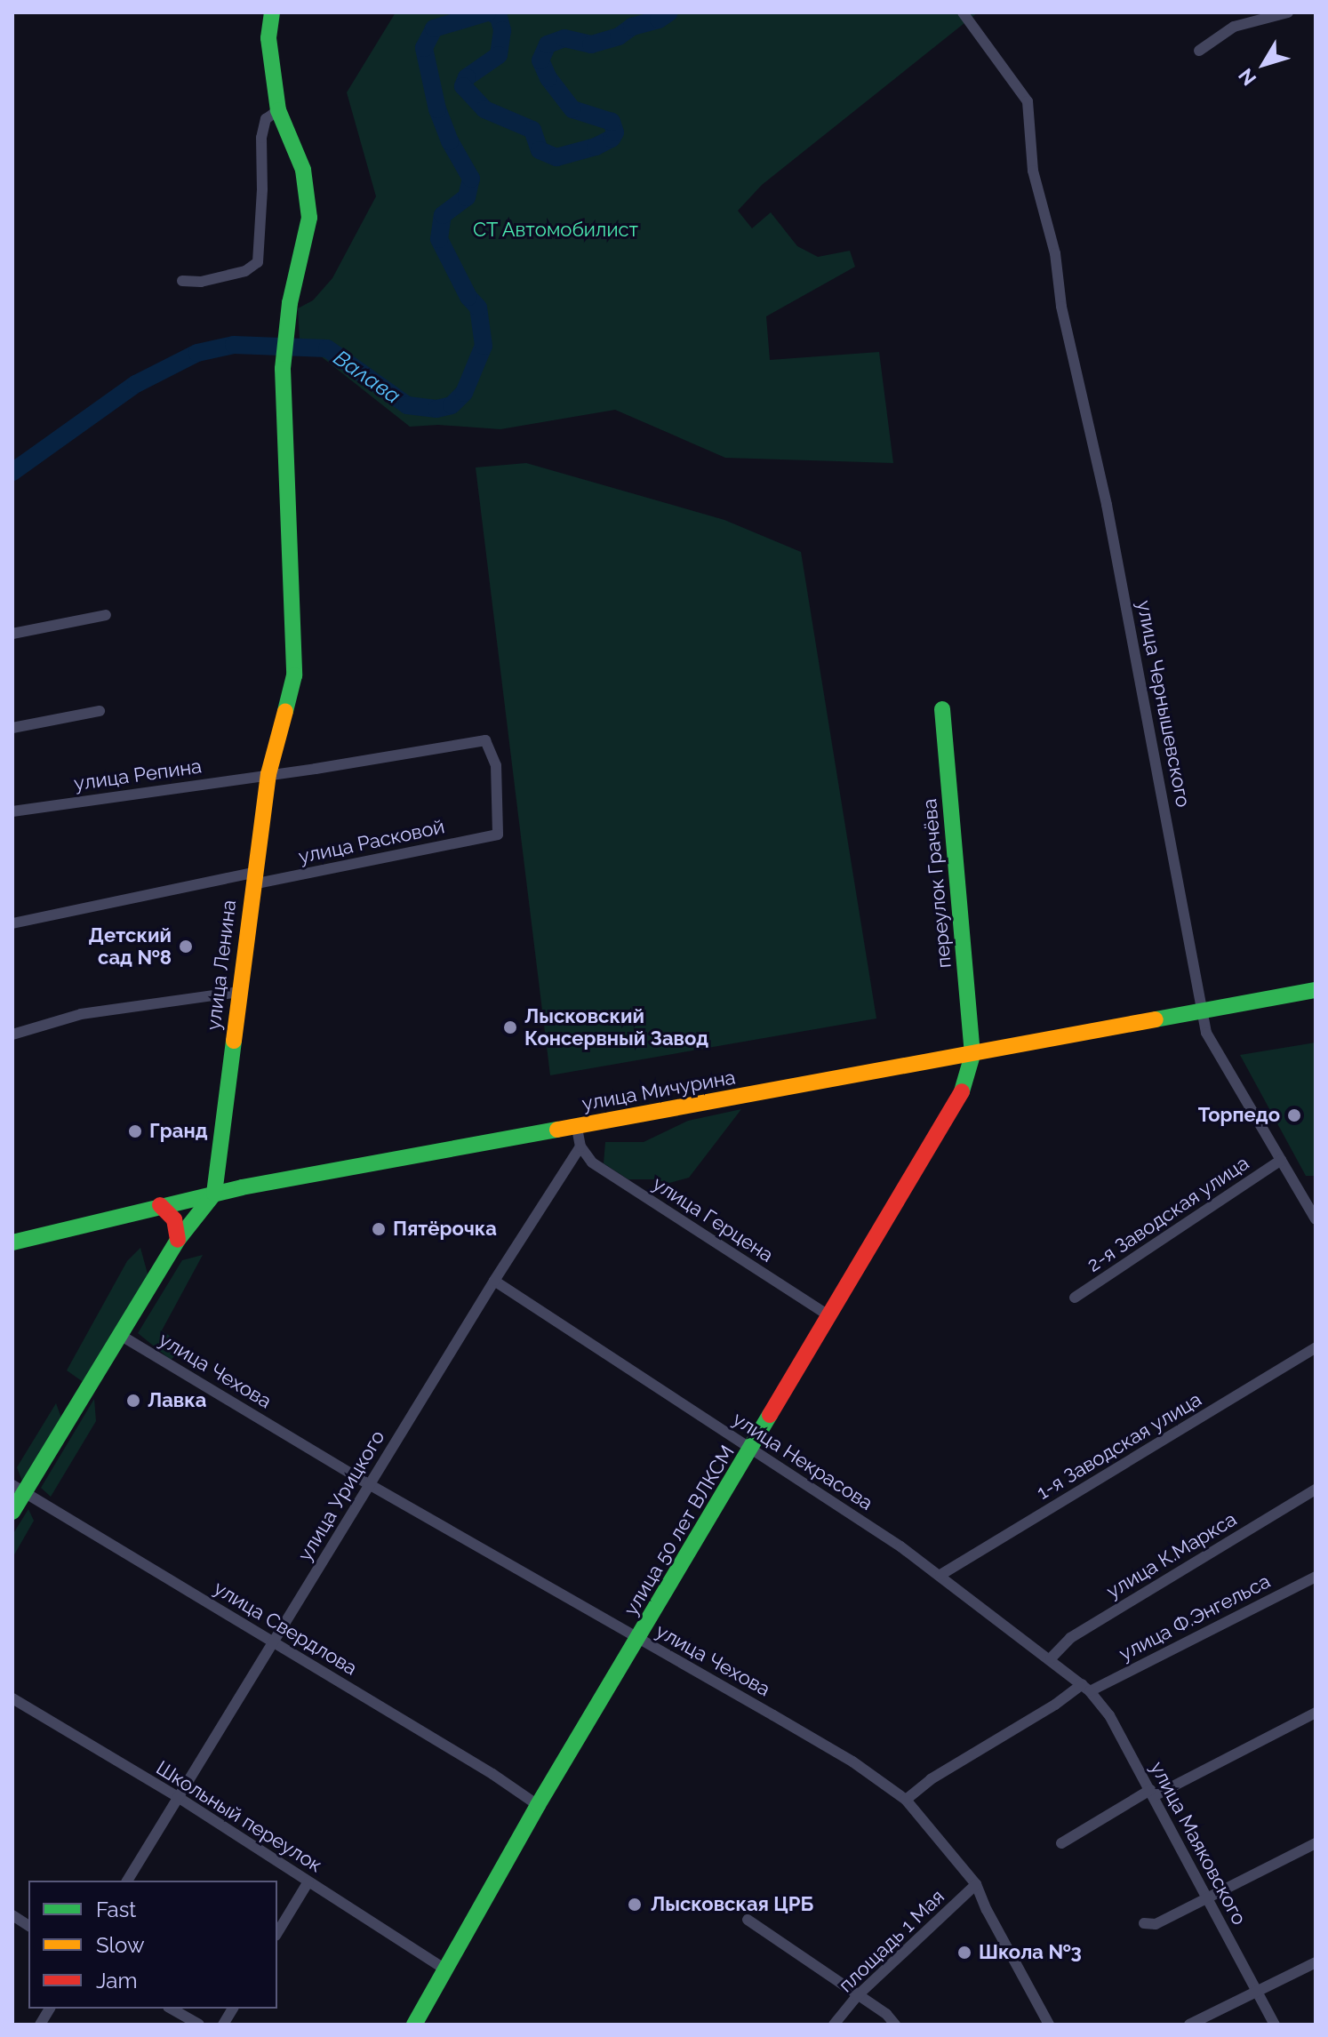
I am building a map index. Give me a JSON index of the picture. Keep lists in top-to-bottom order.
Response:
{
  "streets": {
    "main road": [
      "переулок Грачёва",
      "улица Ленина",
      "улица Мичурина",
      "улица 50 лет ВЛКСМ"
    ],
    "street": [
      "улица Чернышевского",
      "улица Репина",
      "улица Расковой",
      "2-я Заводская улица",
      "улица Герцена",
      "улица Чехова",
      "1-я Заводская улица",
      "улица Некрасова",
      "улица Урицкого",
      "улица К.Маркса",
      "улица Ф.Энгельса",
      "улица Свердлова",
      "Школьный переулок",
      "улица Маяковского",
      "площадь 1 Мая"
    ]
  },
  "crossings": [
    ["улица Чернышевского", "улица Мичурина"],
    ["улица Чернышевского", "2-я Заводская улица"],
    ["улица Репина", "улица Расковой"],
    ["улица Репина", "улица Ленина"],
    ["улица Расковой", "улица Ленина"],
    ["переулок Грачёва", "улица Мичурина"],
    ["переулок Грачёва", "улица 50 лет ВЛКСМ"],
    ["улица Ленина", "улица Мичурина"],
    ["улица Мичурина", "улица 50 лет ВЛКСМ"],
    ["улица Герцена", "улица Урицкого"],
    ["улица Герцена", "улица 50 лет ВЛКСМ"],
    ["улица Чехова", "улица Урицкого"],
    ["улица Чехова", "улица 50 лет ВЛКСМ"],
    ["улица Чехова", "улица Ф.Энгельса"],
    ["улица Чехова", "площадь 1 Мая"],
    ["1-я Заводская улица", "улица Некрасова"],
    ["улица Некрасова", "улица Урицкого"],
    ["улица Некрасова", "улица 50 лет ВЛКСМ"],
    ["улица Некрасова", "улица К.Маркса"],
    ["улица Некрасова", "улица Ф.Энгельса"],
    ["улица Некрасова", "улица Маяковского"],
    ["улица Урицкого", "улица Свердлова"],
    ["улица Урицкого", "Школьный переулок"],
    ["улица 50 лет ВЛКСМ", "улица Свердлова"],
    ["улица 50 лет ВЛКСМ", "Школьный переулок"],
    ["улица Ф.Энгельса", "улица Маяковского"]
  ],
  "water": ["Валава"],
  "parks": ["СТ Автомобилист"],
  "places": [
    "Детский сад №8",
    "Лысковский Консервный Завод",
    "Торпедо",
    "Гранд",
    "Пятёрочка",
    "Лавка",
    "Лысковская ЦРБ",
    "Школа №3"
  ],
  "legend": ["Fast", "Slow", "Jam"],
  "north": "bottom left"
}
